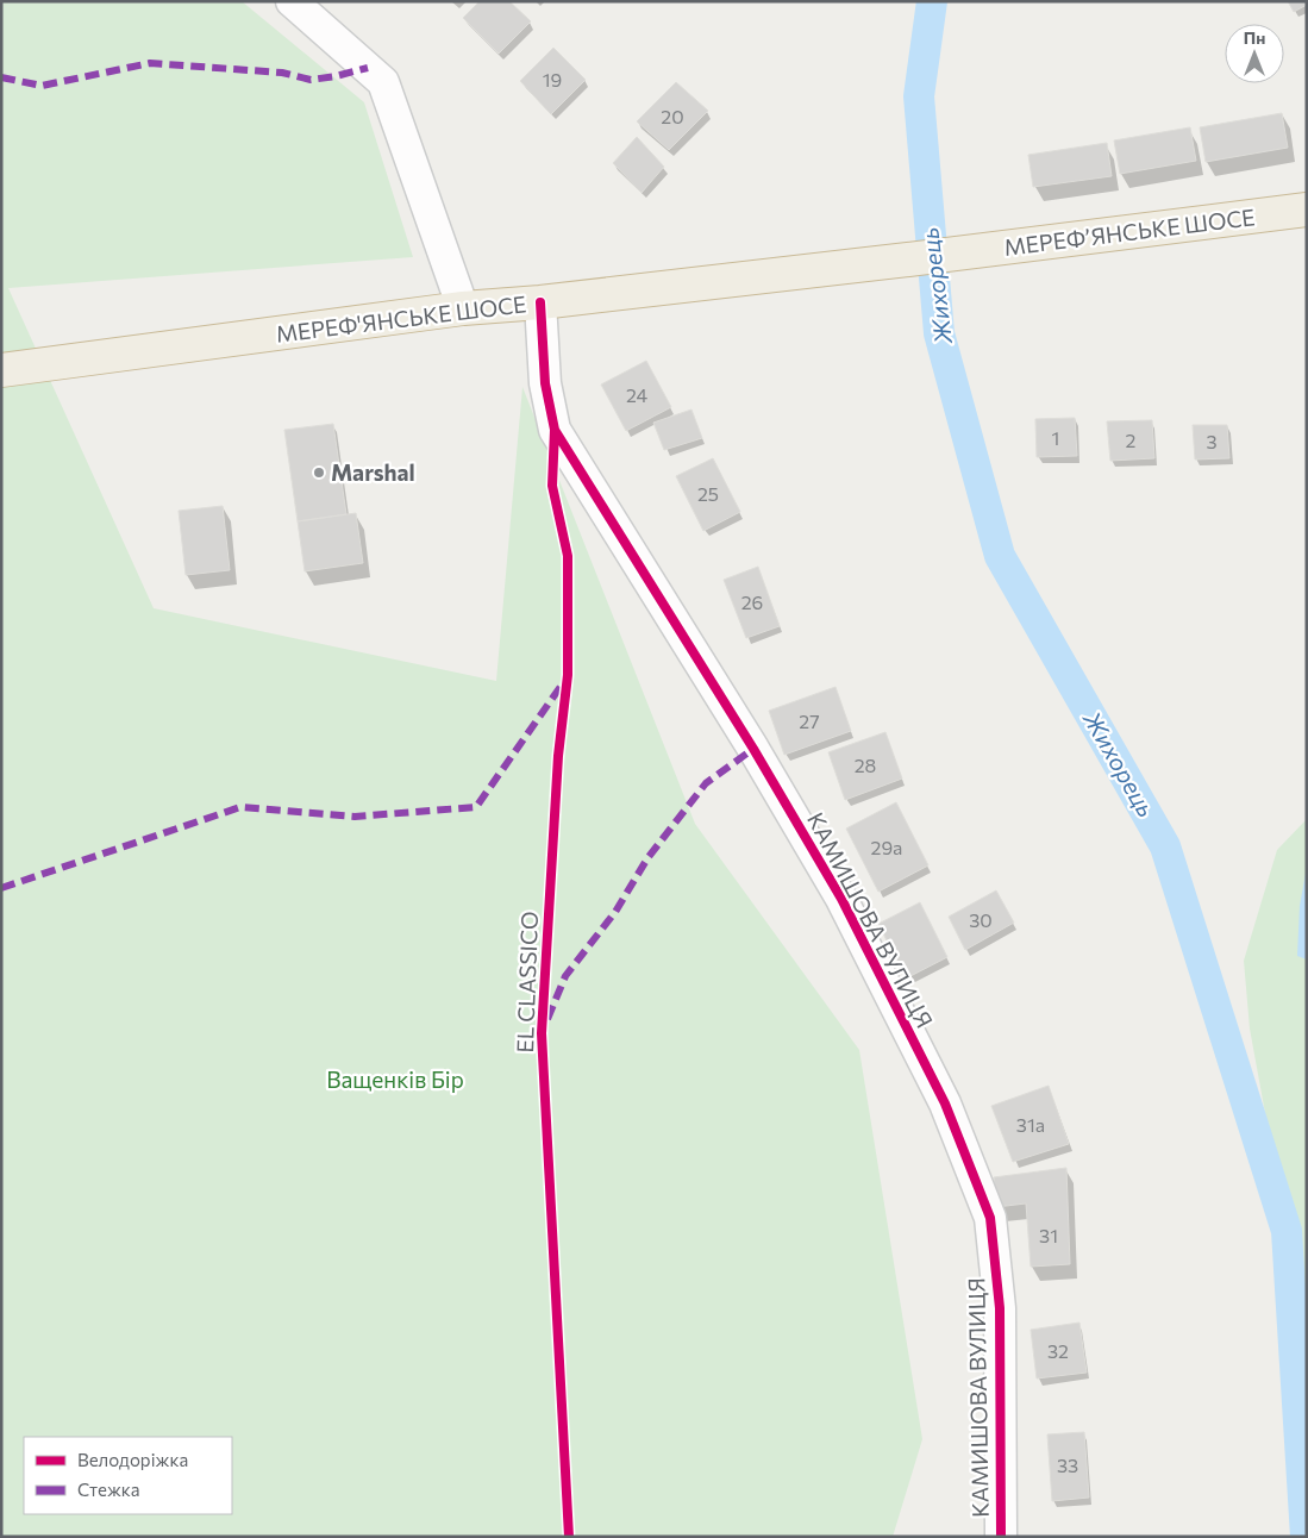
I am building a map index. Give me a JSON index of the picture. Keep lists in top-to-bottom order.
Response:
{
  "streets": {
    "highway": ["МЕРЕФ’ЯНСЬКЕ ШОСЕ", "МЕРЕФ'ЯНСЬКЕ ШОСЕ"],
    "street": ["КАМИШОВА ВУЛИЦЯ"],
    "cycle path": ["EL CLASSICO"]
  },
  "crossings": [
    ["МЕРЕФ’ЯНСЬКЕ ШОСЕ", "МЕРЕФ'ЯНСЬКЕ ШОСЕ"],
    ["МЕРЕФ'ЯНСЬКЕ ШОСЕ", "КАМИШОВА ВУЛИЦЯ"]
  ],
  "water": ["Жихорець"],
  "parks": ["Ващенків Бір"],
  "places": ["Marshal"],
  "house_numbers": [
    "19",
    "20",
    "24",
    "1",
    "2",
    "3",
    "25",
    "26",
    "27",
    "28",
    "29а",
    "30",
    "31а",
    "31",
    "32",
    "33"
  ],
  "legend": ["Велодоріжка", "Стежка"],
  "north": "top"
}
